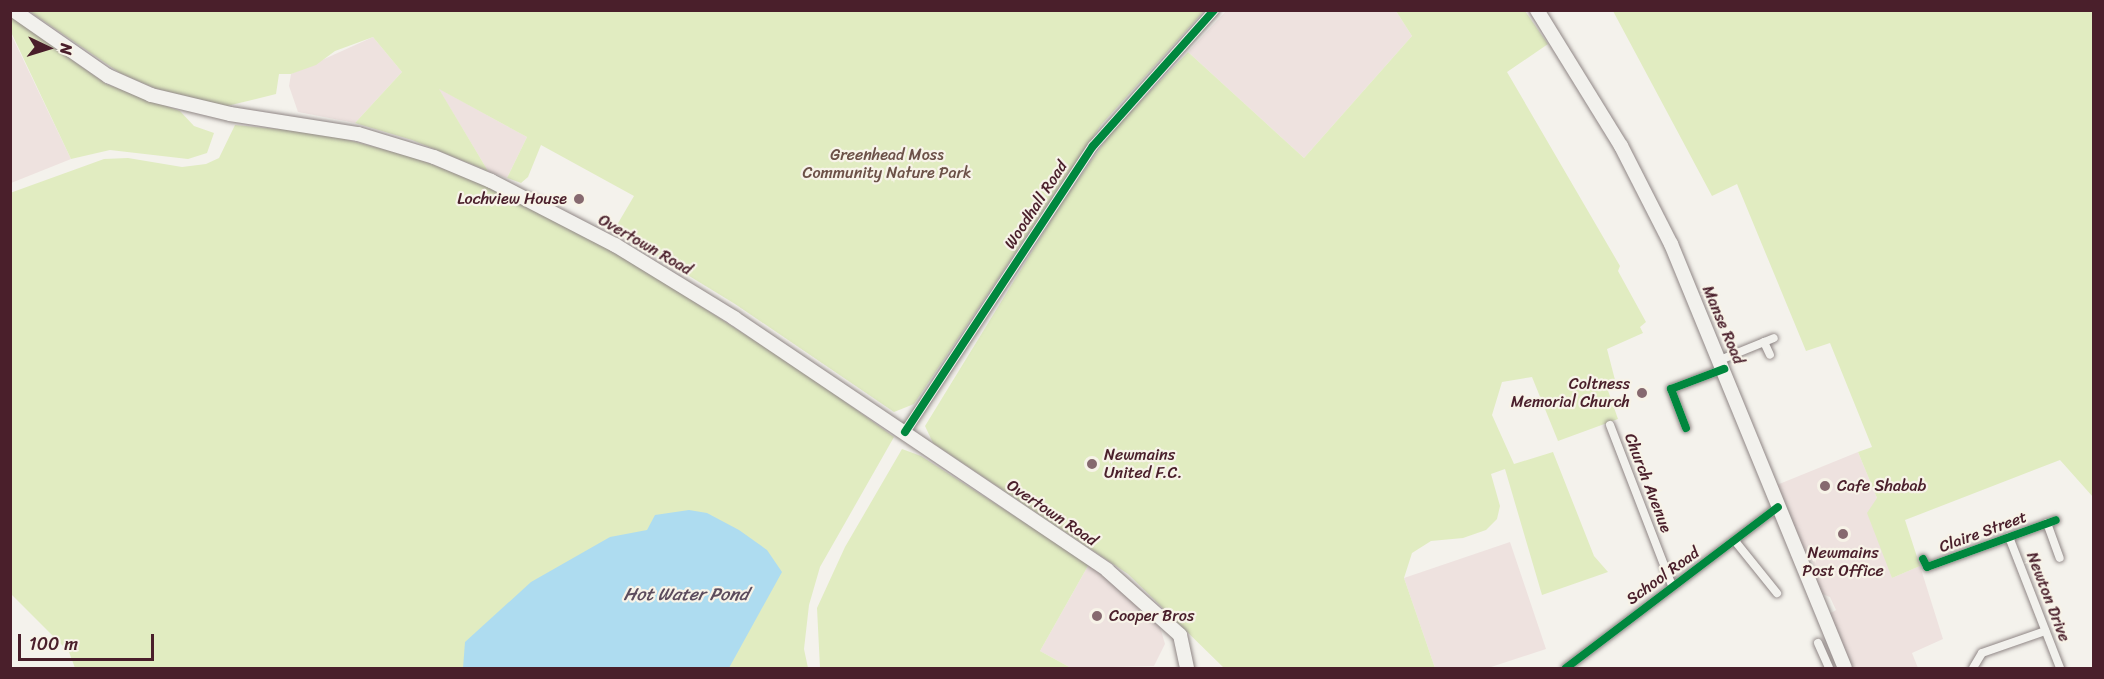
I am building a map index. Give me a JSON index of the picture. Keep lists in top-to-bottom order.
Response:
{
  "streets": {
    "main road": ["Overtown Road", "Manse Road"],
    "street": [
      "Woodhall Road",
      "Church Avenue",
      "Claire Street",
      "School Road",
      "Newton Drive"
    ]
  },
  "crossings": [
    ["Woodhall Road", "Overtown Road"],
    ["Manse Road", "School Road"],
    ["Church Avenue", "School Road"],
    ["Claire Street", "Newton Drive"]
  ],
  "water": ["Hot Water Pond"],
  "parks": ["Greenhead Moss Community Nature Park"],
  "places": [
    "Lochview House",
    "Coltness Memorial Church",
    "Newmains United F.C.",
    "Cafe Shabab",
    "Newmains Post Office",
    "Cooper Bros"
  ],
  "scale_bar": "100 m",
  "north": "right"
}
